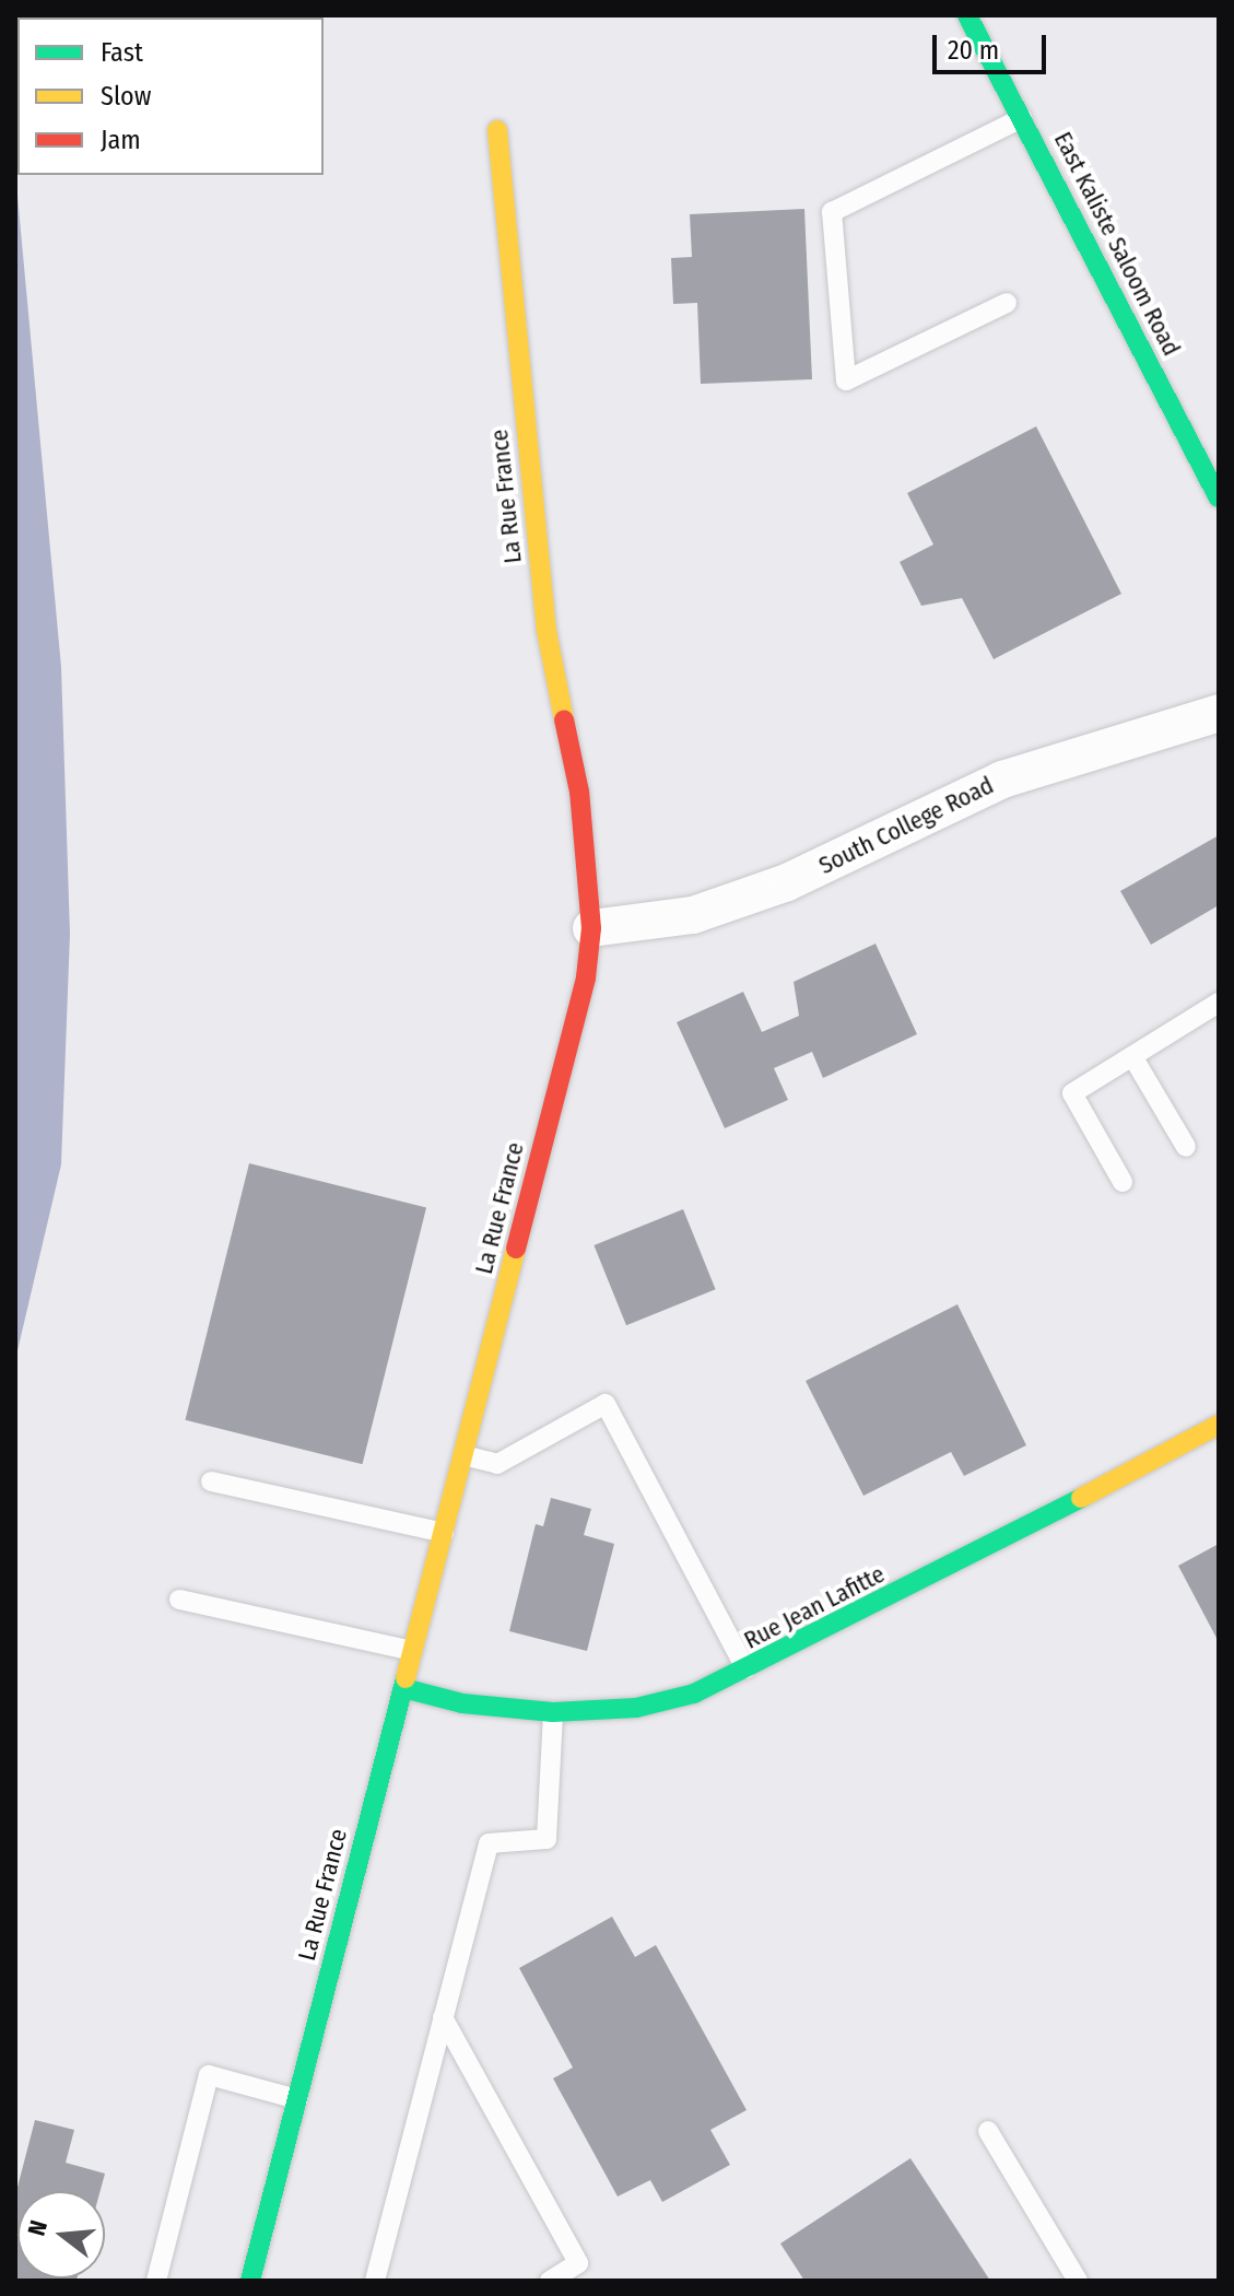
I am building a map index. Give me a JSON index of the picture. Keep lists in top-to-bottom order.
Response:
{
  "streets": {
    "street": [
      "East Kaliste Saloom Road",
      "La Rue France",
      "South College Road",
      "Rue Jean Lafitte"
    ]
  },
  "crossings": [
    ["La Rue France", "South College Road"],
    ["La Rue France", "Rue Jean Lafitte"]
  ],
  "legend": ["Fast", "Slow", "Jam"],
  "scale_bar": "20 m",
  "north": "left"
}
